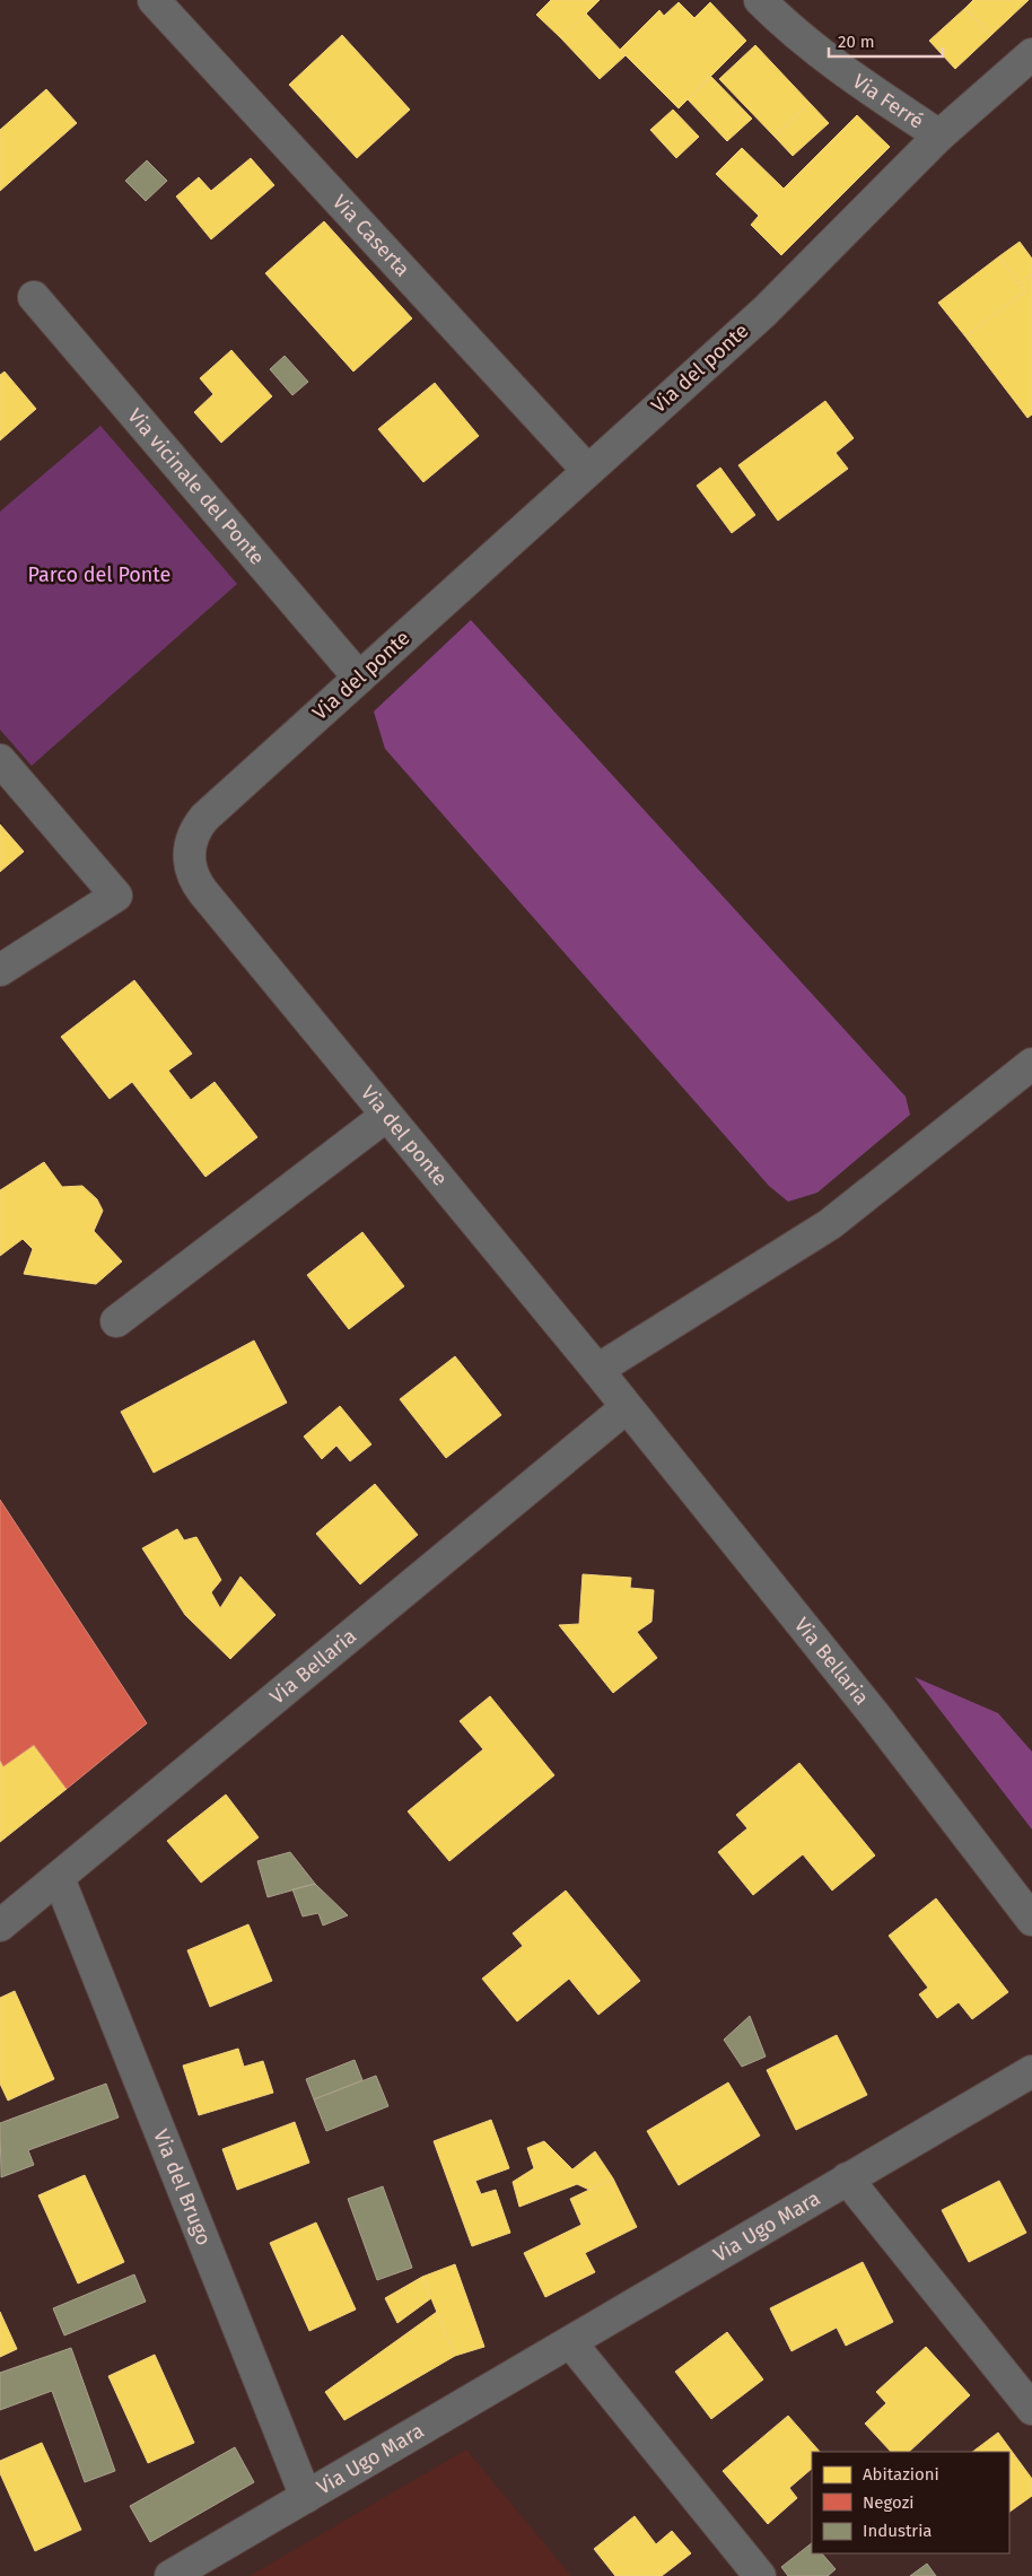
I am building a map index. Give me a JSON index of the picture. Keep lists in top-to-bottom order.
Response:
{
  "streets": {
    "street": [
      "Via Ferré",
      "Via Caserta",
      "Via del ponte",
      "Via vicinale del Ponte",
      "Via Bellaria",
      "Via del Brugo",
      "Via Ugo Mara"
    ]
  },
  "crossings": [
    ["Via Ferré", "Via del ponte"],
    ["Via Caserta", "Via del ponte"],
    ["Via del ponte", "Via vicinale del Ponte"],
    ["Via del ponte", "Via Bellaria"],
    ["Via Bellaria", "Via del Brugo"],
    ["Via del Brugo", "Via Ugo Mara"]
  ],
  "parks": ["Parco del Ponte"],
  "legend": ["Abitazioni", "Negozi", "Industria"],
  "scale_bar": "20 m"
}
